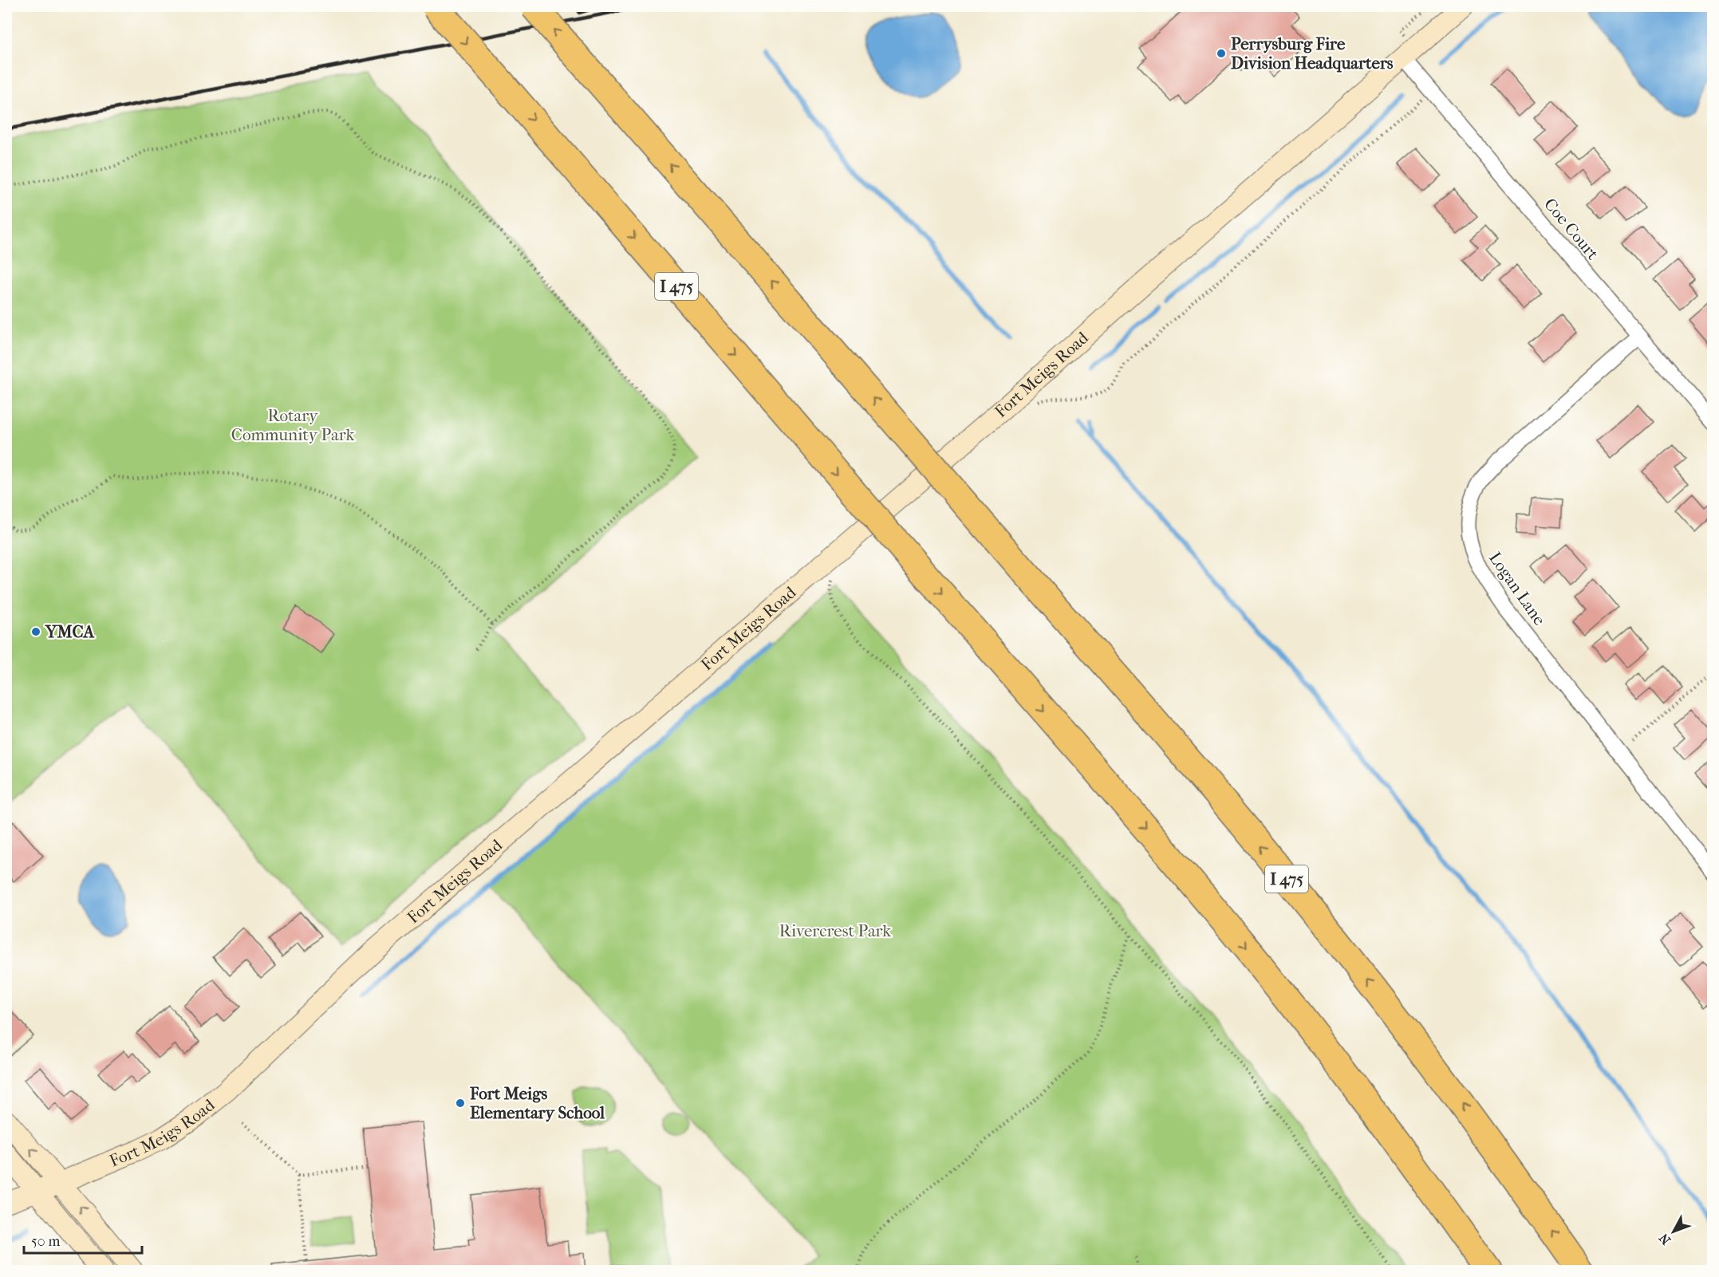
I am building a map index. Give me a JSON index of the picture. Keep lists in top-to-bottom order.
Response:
{
  "streets": {
    "highway": ["I 475"],
    "street": ["Coe Court", "Fort Meigs Road", "Logan Lane"]
  },
  "crossings": [
    ["Coe Court", "Fort Meigs Road"],
    ["Coe Court", "Logan Lane"]
  ],
  "parks": ["Rotary Community Park", "Rivercrest Park"],
  "places": ["Perrysburg Fire Division Headquarters", "YMCA", "Fort Meigs Elementary School"],
  "scale_bar": "50 m",
  "north": "bottom left"
}
